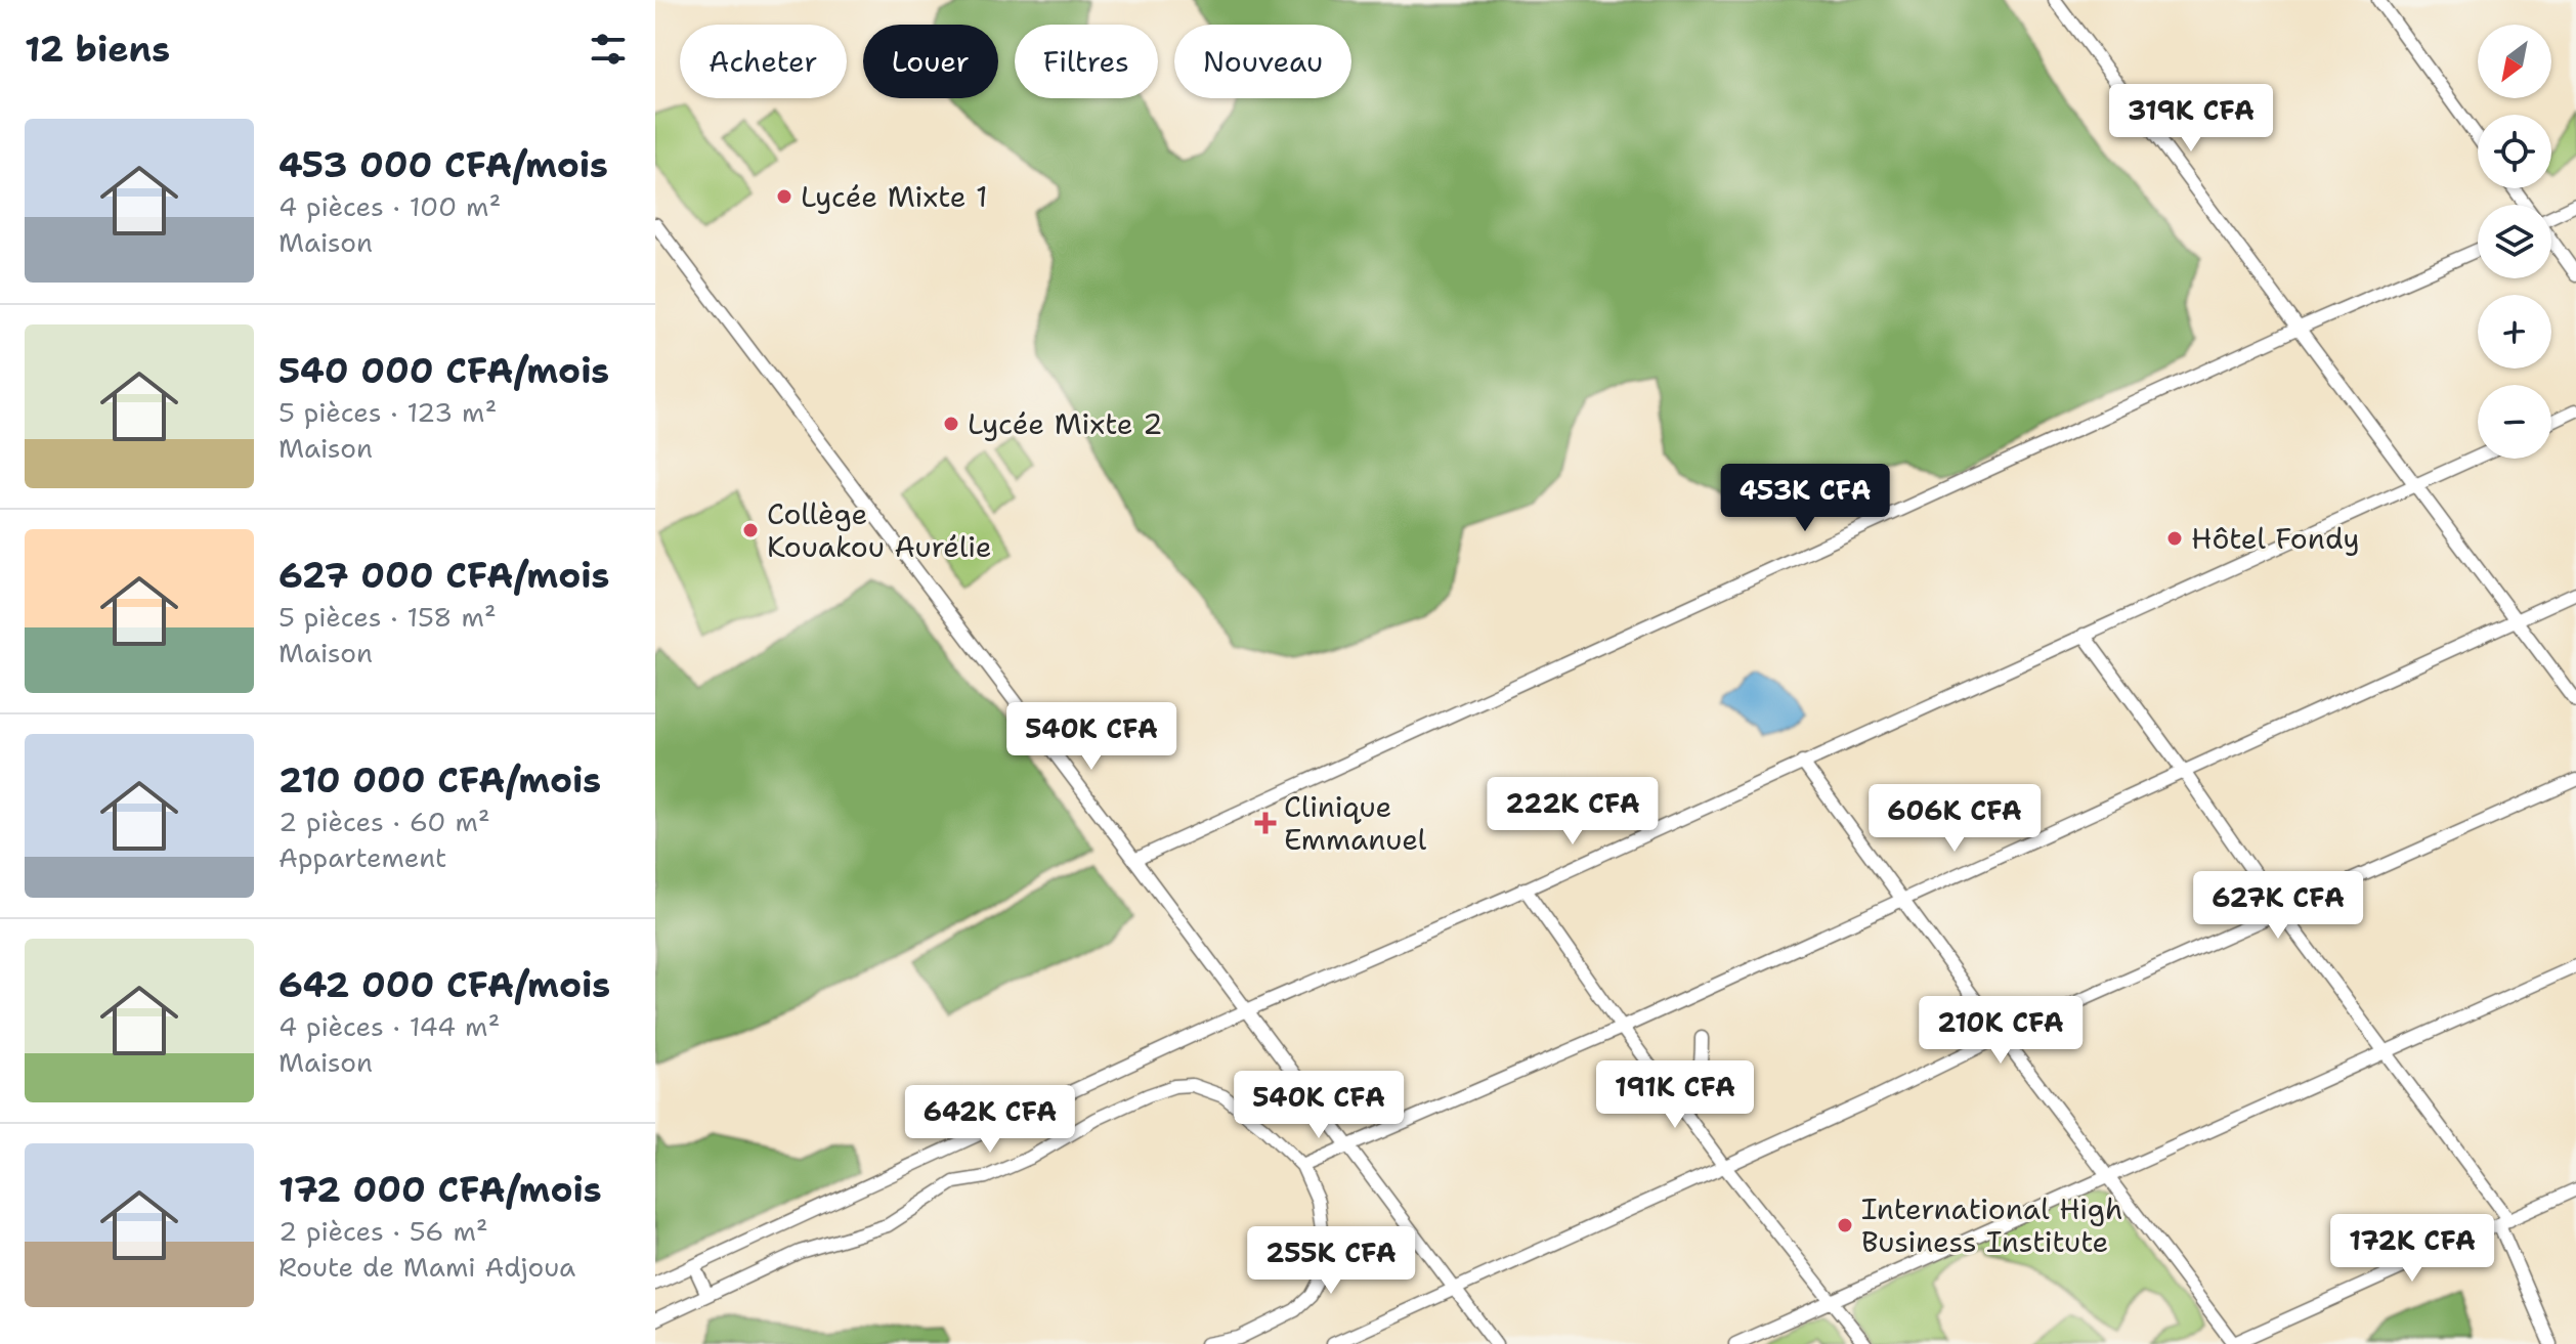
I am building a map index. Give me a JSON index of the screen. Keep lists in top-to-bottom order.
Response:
{
  "places": {
    "other": [
      "Lycée Mixte 1",
      "Lycée Mixte 2",
      "Collège Kouakou Aurélie",
      "Hôtel Fondy",
      "International High Business Institute"
    ],
    "health": ["Clinique Emmanuel"]
  },
  "north": "bottom left",
  "page": {
    "heading": "12 biens",
    "map_buttons": ["+", "−"],
    "chip": [
      "Acheter",
      "Louer",
      "Filtres",
      "Nouveau"
    ],
    "price": [
      "319K CFA",
      "453K CFA",
      "540K CFA",
      "222K CFA",
      "606K CFA",
      "627K CFA",
      "210K CFA",
      "191K CFA",
      "540K CFA",
      "642K CFA",
      "172K CFA",
      "255K CFA"
    ],
    "list": [
      {
        "name": "453 000 CFA/mois",
        "note": "4 pièces · 100 m² · Maison"
      },
      {
        "name": "540 000 CFA/mois",
        "note": "5 pièces · 123 m² · Maison"
      },
      {
        "name": "627 000 CFA/mois",
        "note": "5 pièces · 158 m² · Maison"
      },
      {
        "name": "210 000 CFA/mois",
        "note": "2 pièces · 60 m² · Appartement"
      },
      {
        "name": "642 000 CFA/mois",
        "note": "4 pièces · 144 m² · Maison"
      },
      {
        "name": "172 000 CFA/mois",
        "note": "2 pièces · 56 m² · Route de Mami Adjoua"
      }
    ]
  }
}
